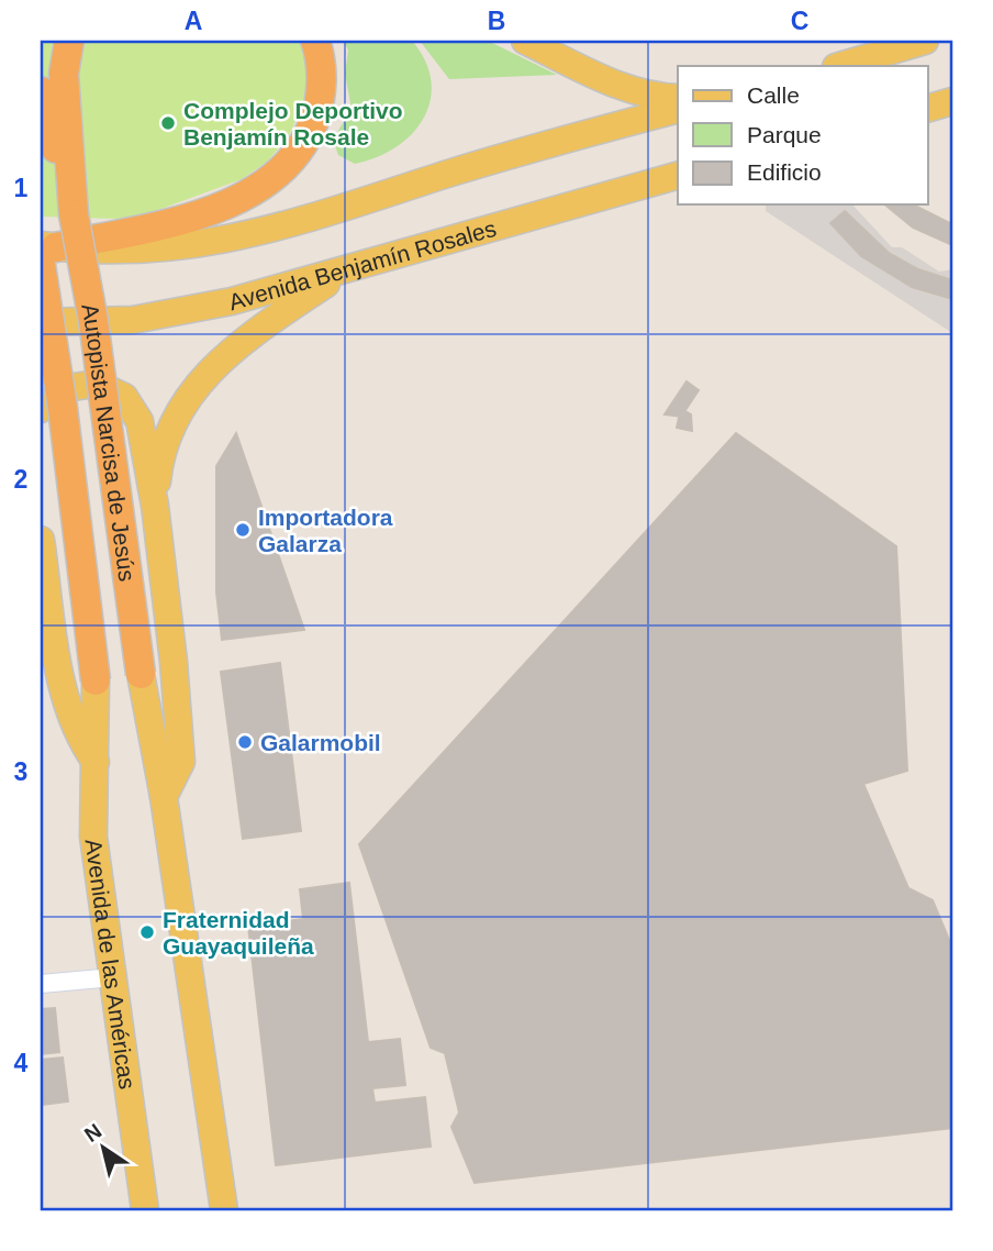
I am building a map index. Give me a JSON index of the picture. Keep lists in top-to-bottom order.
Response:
{
  "streets": {
    "highway": ["Autopista Narcisa de Jesús"],
    "main road": ["Avenida Benjamín Rosales", "Avenida de las Américas"]
  },
  "crossings": [
    ["Autopista Narcisa de Jesús", "Avenida de las Américas"]
  ],
  "places": [
    "Complejo Deportivo Benjamín Rosale",
    "Importadora Galarza",
    "Galarmobil",
    "Fraternidad Guayaquileña"
  ],
  "legend": ["Calle", "Parque", "Edificio"],
  "north": "top left",
  "grid": {
    "columns": ["A", "B", "C"],
    "rows": [
      "1",
      "2",
      "3",
      "4"
    ]
  }
}
